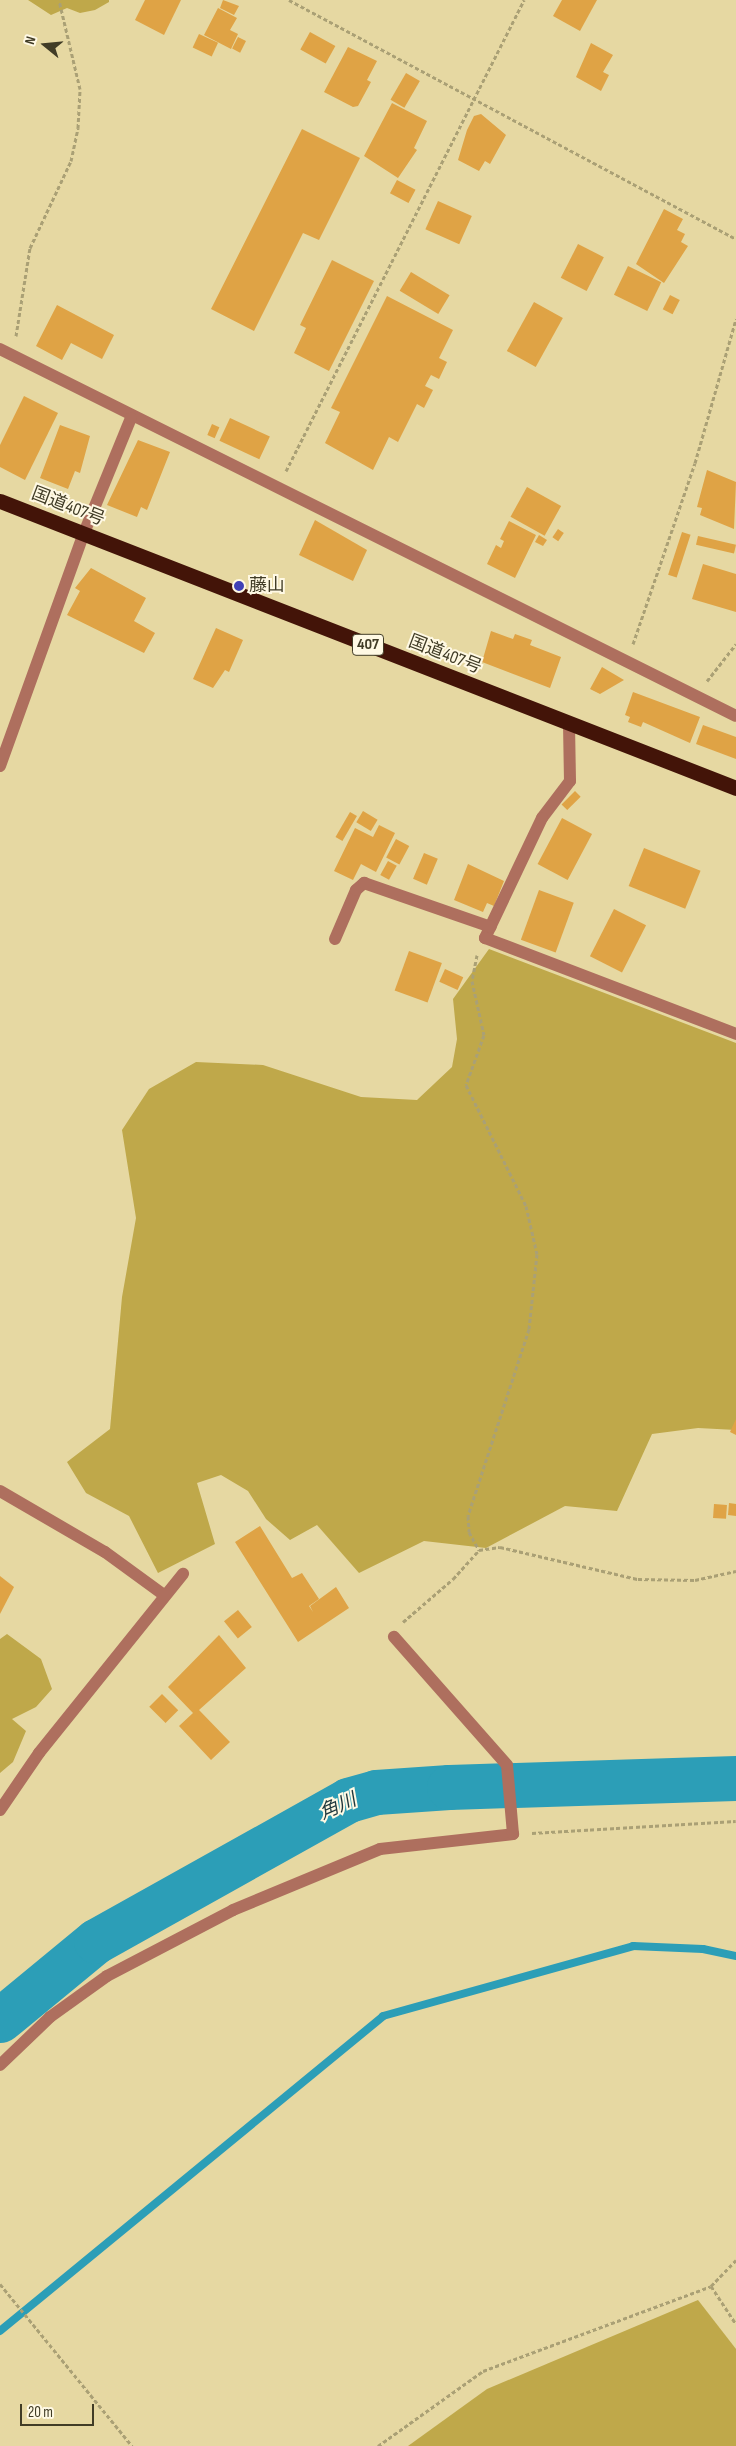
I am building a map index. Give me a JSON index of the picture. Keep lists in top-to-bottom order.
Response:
{
  "streets": {
    "highway": ["国道407号", "407"]
  },
  "water": ["角川"],
  "places": ["藤山"],
  "scale_bar": "20 m",
  "north": "left"
}
